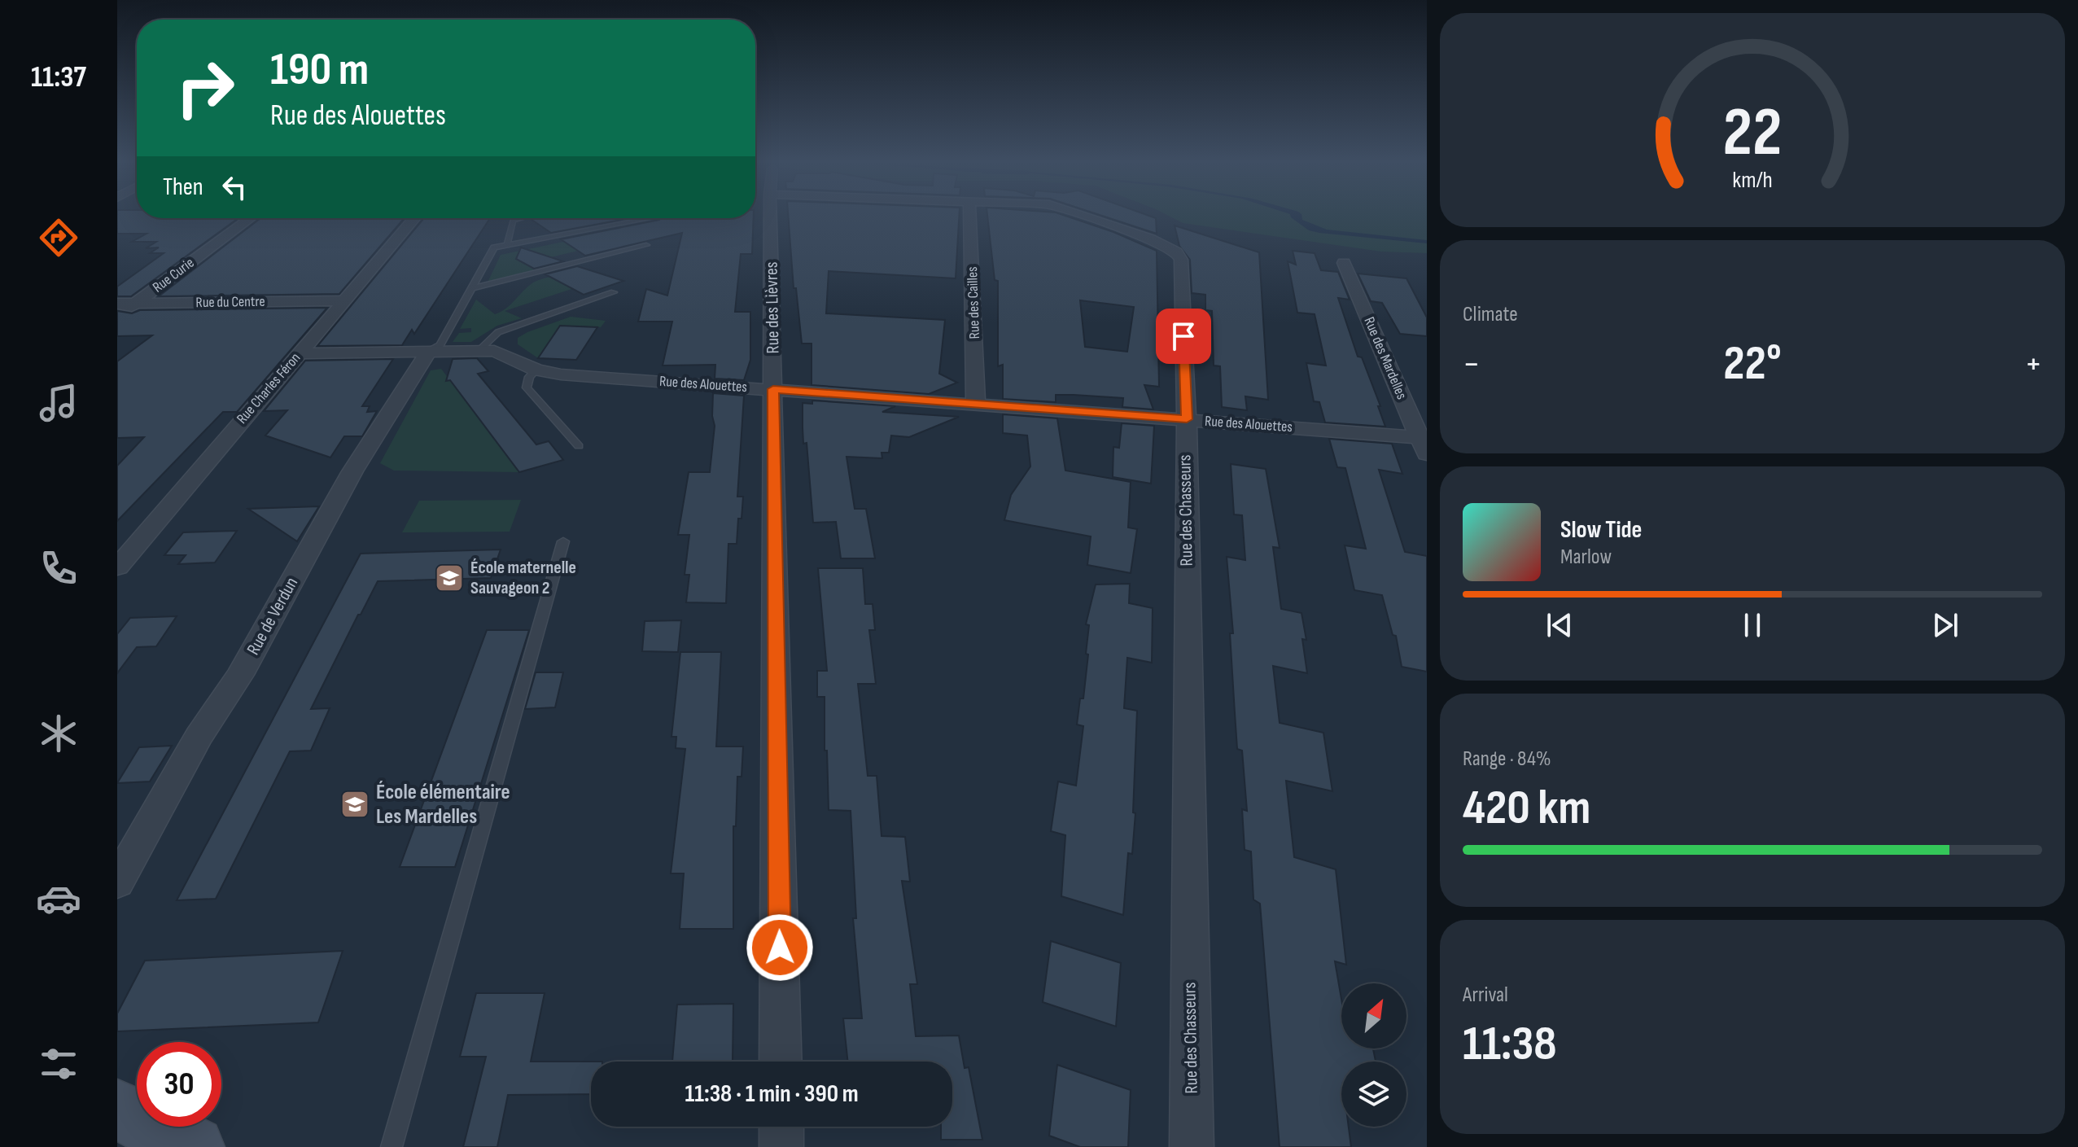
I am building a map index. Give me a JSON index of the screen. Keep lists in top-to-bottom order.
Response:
{
  "streets": {
    "street": [
      "Rue Curie",
      "Rue du Centre",
      "Rue des Cailles",
      "Rue des Lièvres",
      "Rue des Mardelles",
      "Rue des Alouettes",
      "Rue Charles Féron",
      "Rue des Chasseurs",
      "Rue de Verdun"
    ]
  },
  "crossings": [
    ["Rue Curie", "Rue du Centre"],
    ["Rue du Centre", "Rue Charles Féron"],
    ["Rue des Cailles", "Rue des Alouettes"],
    ["Rue des Lièvres", "Rue des Alouettes"],
    ["Rue des Mardelles", "Rue des Alouettes"],
    ["Rue des Alouettes", "Rue Charles Féron"],
    ["Rue des Alouettes", "Rue des Chasseurs"],
    ["Rue des Alouettes", "Rue de Verdun"]
  ],
  "places": {
    "school or university": ["École maternelle Sauvageon 2", "École élémentaire Les Mardelles"]
  },
  "north": "top right",
  "page": {
    "tabs": "11:37",
    "turn": ["190 m", "Rue des Alouettes"],
    "then": "Then",
    "tile": [
      "Climate",
      ["Range · 84%", "420 km"],
      ["Arrival", "11:38"]
    ],
    "heat": ["−", "22°", "+"],
    "song": ["Slow Tide", "Marlow"],
    "limit": "30",
    "trip": "11:38 · 1 min · 390 m",
    "gauge": ["22", "km/h"]
  }
}
